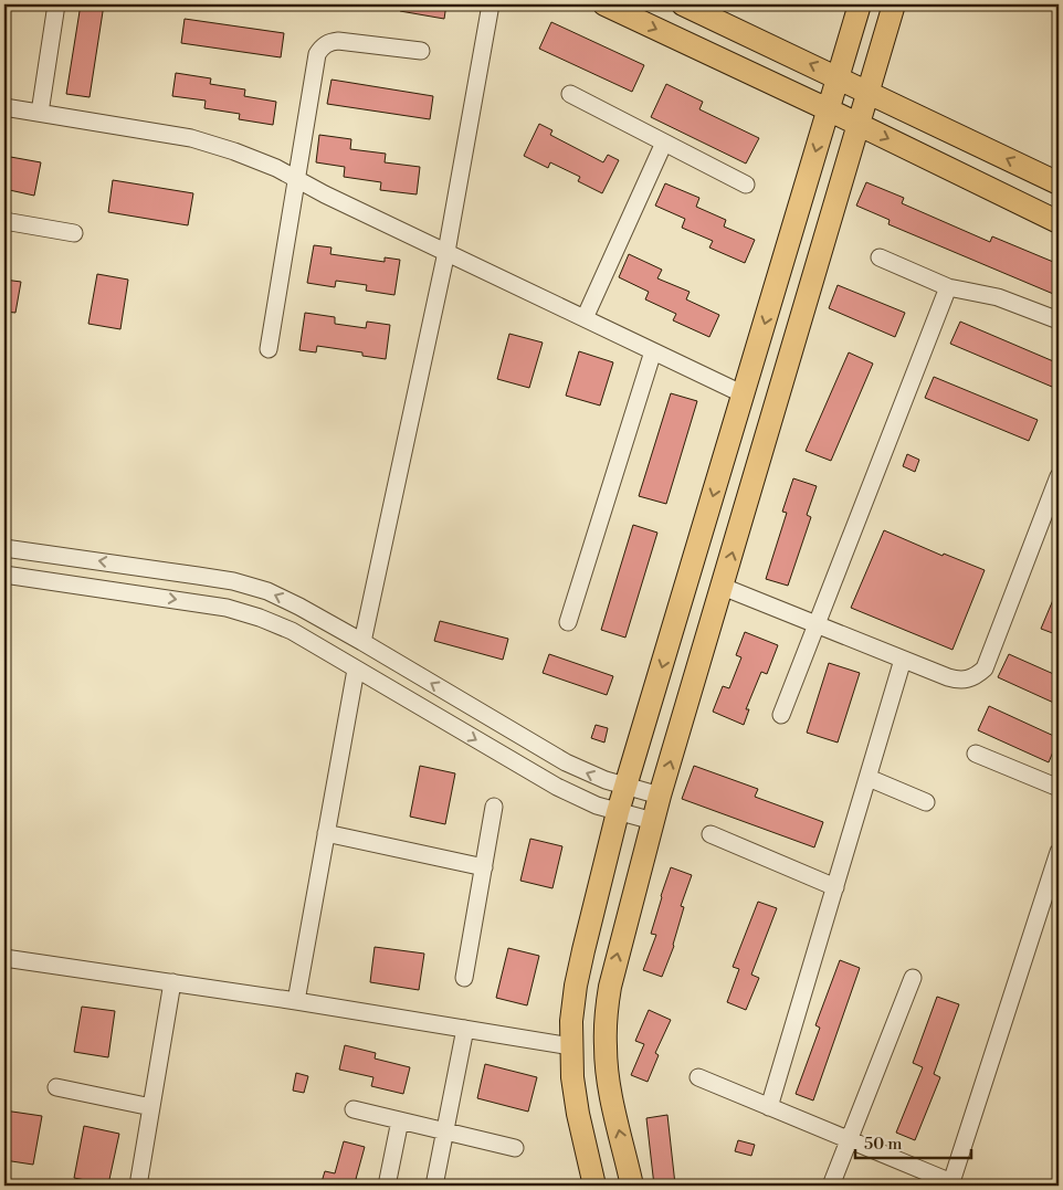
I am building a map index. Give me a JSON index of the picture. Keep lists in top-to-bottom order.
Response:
{
  "scale_bar": "50 m"
}
